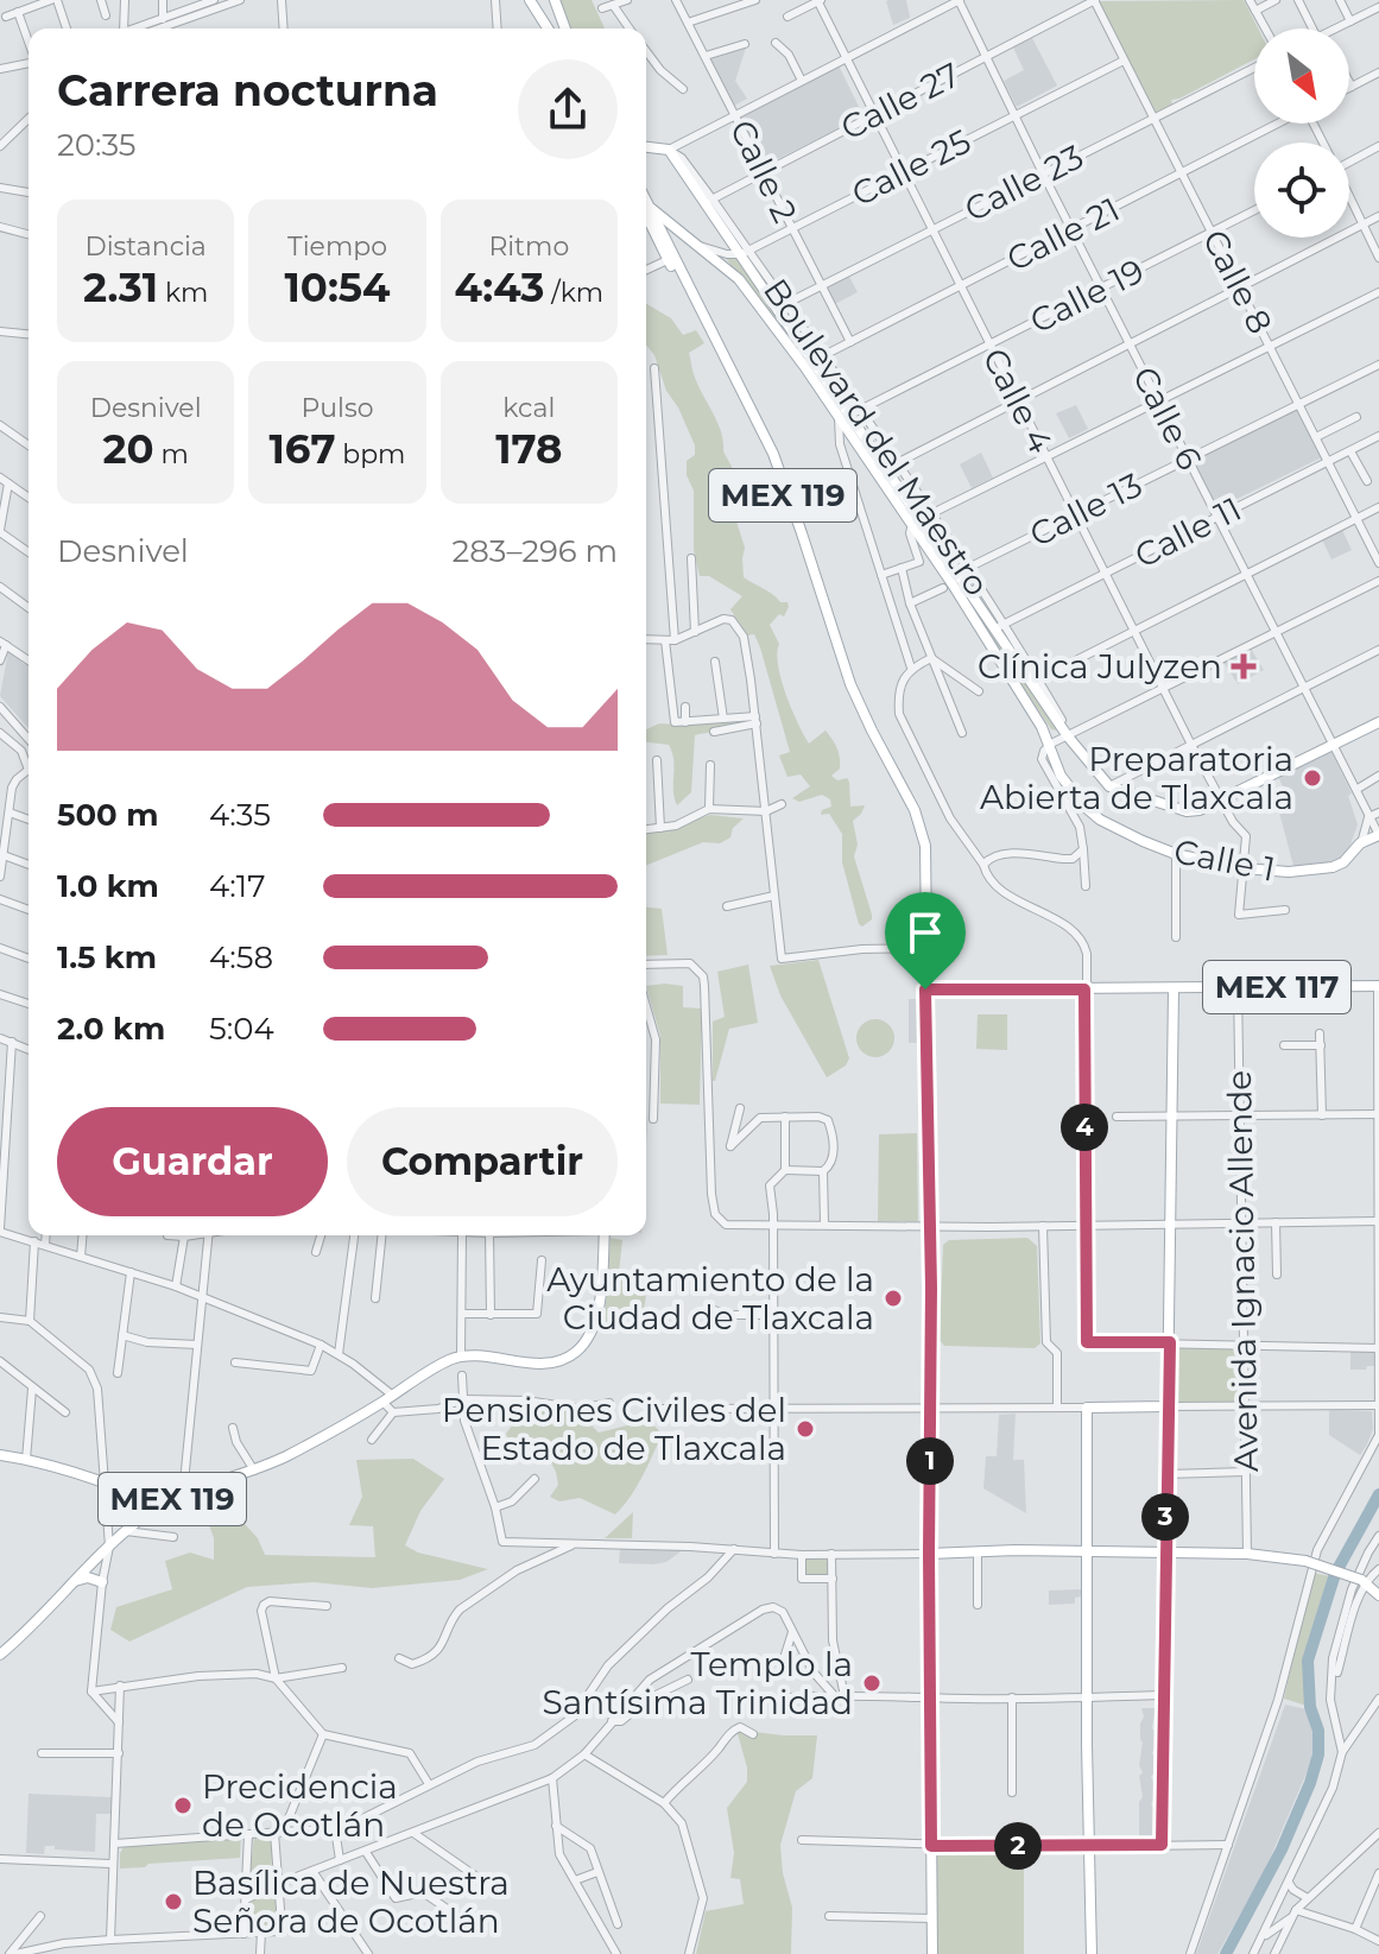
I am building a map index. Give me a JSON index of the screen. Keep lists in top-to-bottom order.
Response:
{
  "streets": {
    "main road": [
      "Boulevard del Maestro",
      "MEX 119",
      "Calle 1",
      "MEX 117"
    ],
    "street": [
      "Calle 27",
      "Calle 25",
      "Calle 2",
      "Calle 23",
      "Calle 21",
      "Calle 8",
      "Calle 19",
      "Calle 4",
      "Calle 6",
      "Calle 13",
      "Calle 11",
      "Avenida Ignacio Allende"
    ]
  },
  "crossings": [
    ["Calle 27", "Calle 2"],
    ["Calle 27", "Calle 8"],
    ["Calle 27", "Calle 4"],
    ["Calle 27", "Calle 6"],
    ["Calle 27", "Boulevard del Maestro"],
    ["Calle 25", "Calle 2"],
    ["Calle 25", "Calle 8"],
    ["Calle 25", "Calle 4"],
    ["Calle 25", "Calle 6"],
    ["Calle 25", "Boulevard del Maestro"],
    ["Calle 2", "Calle 23"],
    ["Calle 2", "Calle 21"],
    ["Calle 23", "Calle 8"],
    ["Calle 23", "Calle 4"],
    ["Calle 23", "Calle 6"],
    ["Calle 23", "Boulevard del Maestro"],
    ["Calle 21", "Calle 8"],
    ["Calle 21", "Calle 4"],
    ["Calle 21", "Calle 6"],
    ["Calle 21", "Boulevard del Maestro"],
    ["Calle 8", "Calle 19"],
    ["Calle 8", "Calle 13"],
    ["Calle 8", "Calle 11"],
    ["Calle 19", "Calle 4"],
    ["Calle 19", "Calle 6"],
    ["Calle 19", "Boulevard del Maestro"],
    ["Calle 4", "Calle 13"],
    ["Calle 4", "Calle 11"],
    ["Calle 4", "Calle 1"],
    ["Calle 6", "Calle 13"],
    ["Calle 6", "Calle 11"],
    ["Calle 6", "Calle 1"],
    ["Boulevard del Maestro", "Calle 13"],
    ["Boulevard del Maestro", "Calle 11"],
    ["Boulevard del Maestro", "Calle 1"],
    ["Calle 13", "Calle 1"],
    ["MEX 117", "Avenida Ignacio Allende"]
  ],
  "places": {
    "health": ["Clínica Julyzen"],
    "other": [
      "Preparatoria Abierta de Tlaxcala",
      "Ayuntamiento de la Ciudad de Tlaxcala",
      "Pensiones Civiles del Estado de Tlaxcala",
      "Templo la Santísima Trinidad",
      "Precidencia de Ocotlán",
      "Basílica de Nuestra Señora de Ocotlán"
    ]
  },
  "north": "bottom right",
  "page": {
    "heading": ["Carrera nocturna", "20:35"],
    "stats": [
      ["Distancia", "2.31 km"],
      ["Tiempo", "10:54"],
      ["Ritmo", "4:43 /km"],
      ["Desnivel", "20 m"],
      ["Pulso", "167 bpm"],
      ["kcal", "178"]
    ],
    "chart": ["Desnivel", "283–296 m"],
    "list": [
      {
        "name": "500 m",
        "note": "4:35"
      },
      {
        "name": "1.0 km",
        "note": "4:17"
      },
      {
        "name": "1.5 km",
        "note": "4:58"
      },
      {
        "name": "2.0 km",
        "note": "5:04"
      }
    ],
    "buttons": ["Guardar", "Compartir"],
    "pins": [
      "4",
      "1",
      "3",
      "2"
    ]
  }
}
